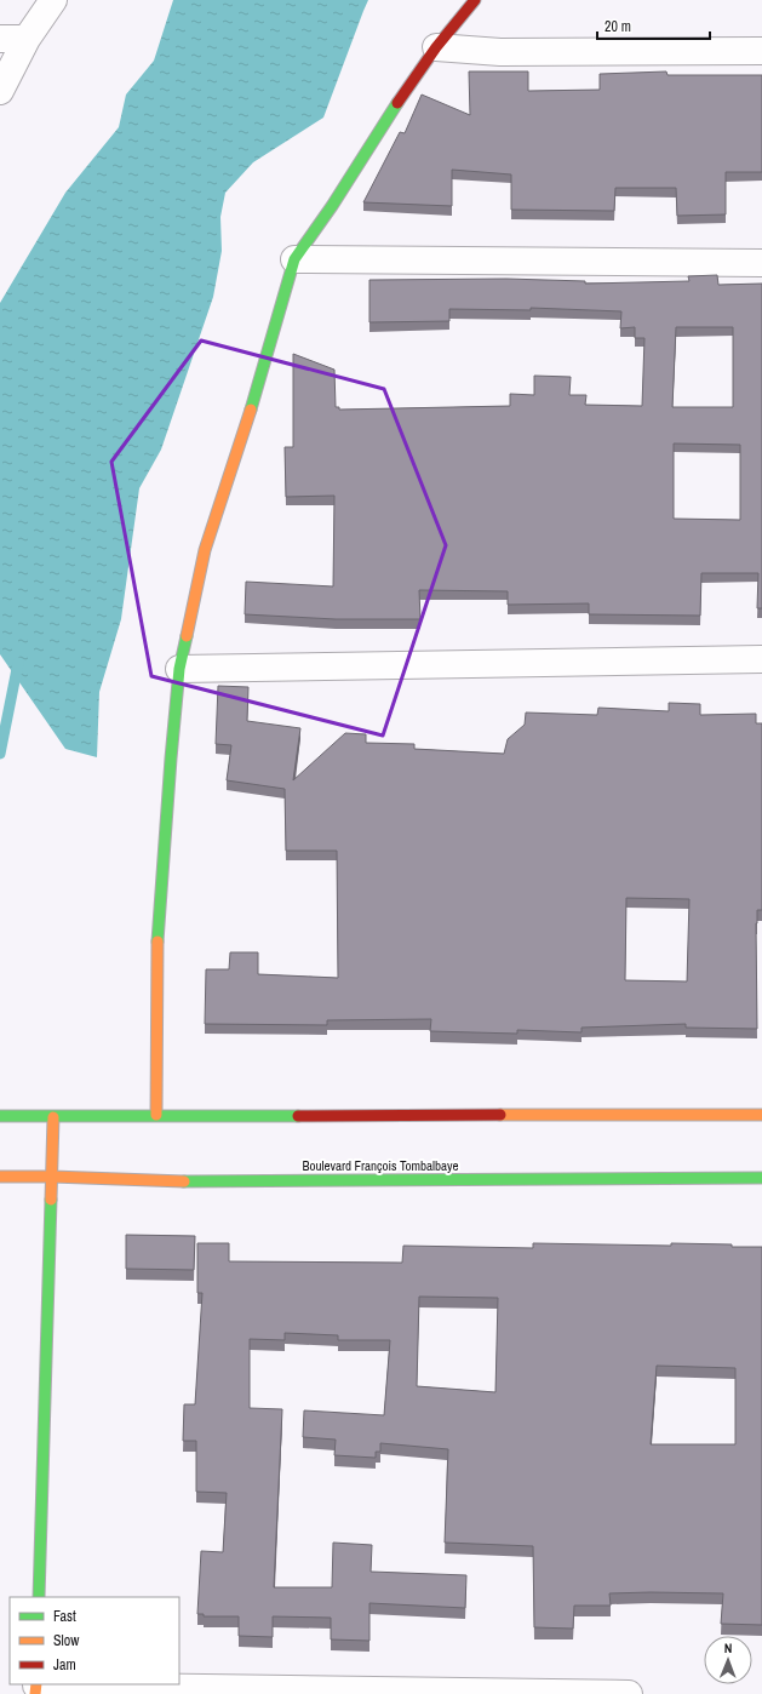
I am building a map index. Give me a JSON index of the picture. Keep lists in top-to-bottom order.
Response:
{
  "streets": {
    "street": ["Boulevard François Tombalbaye"]
  },
  "legend": ["Fast", "Slow", "Jam"],
  "scale_bar": "20 m",
  "north": "top"
}
